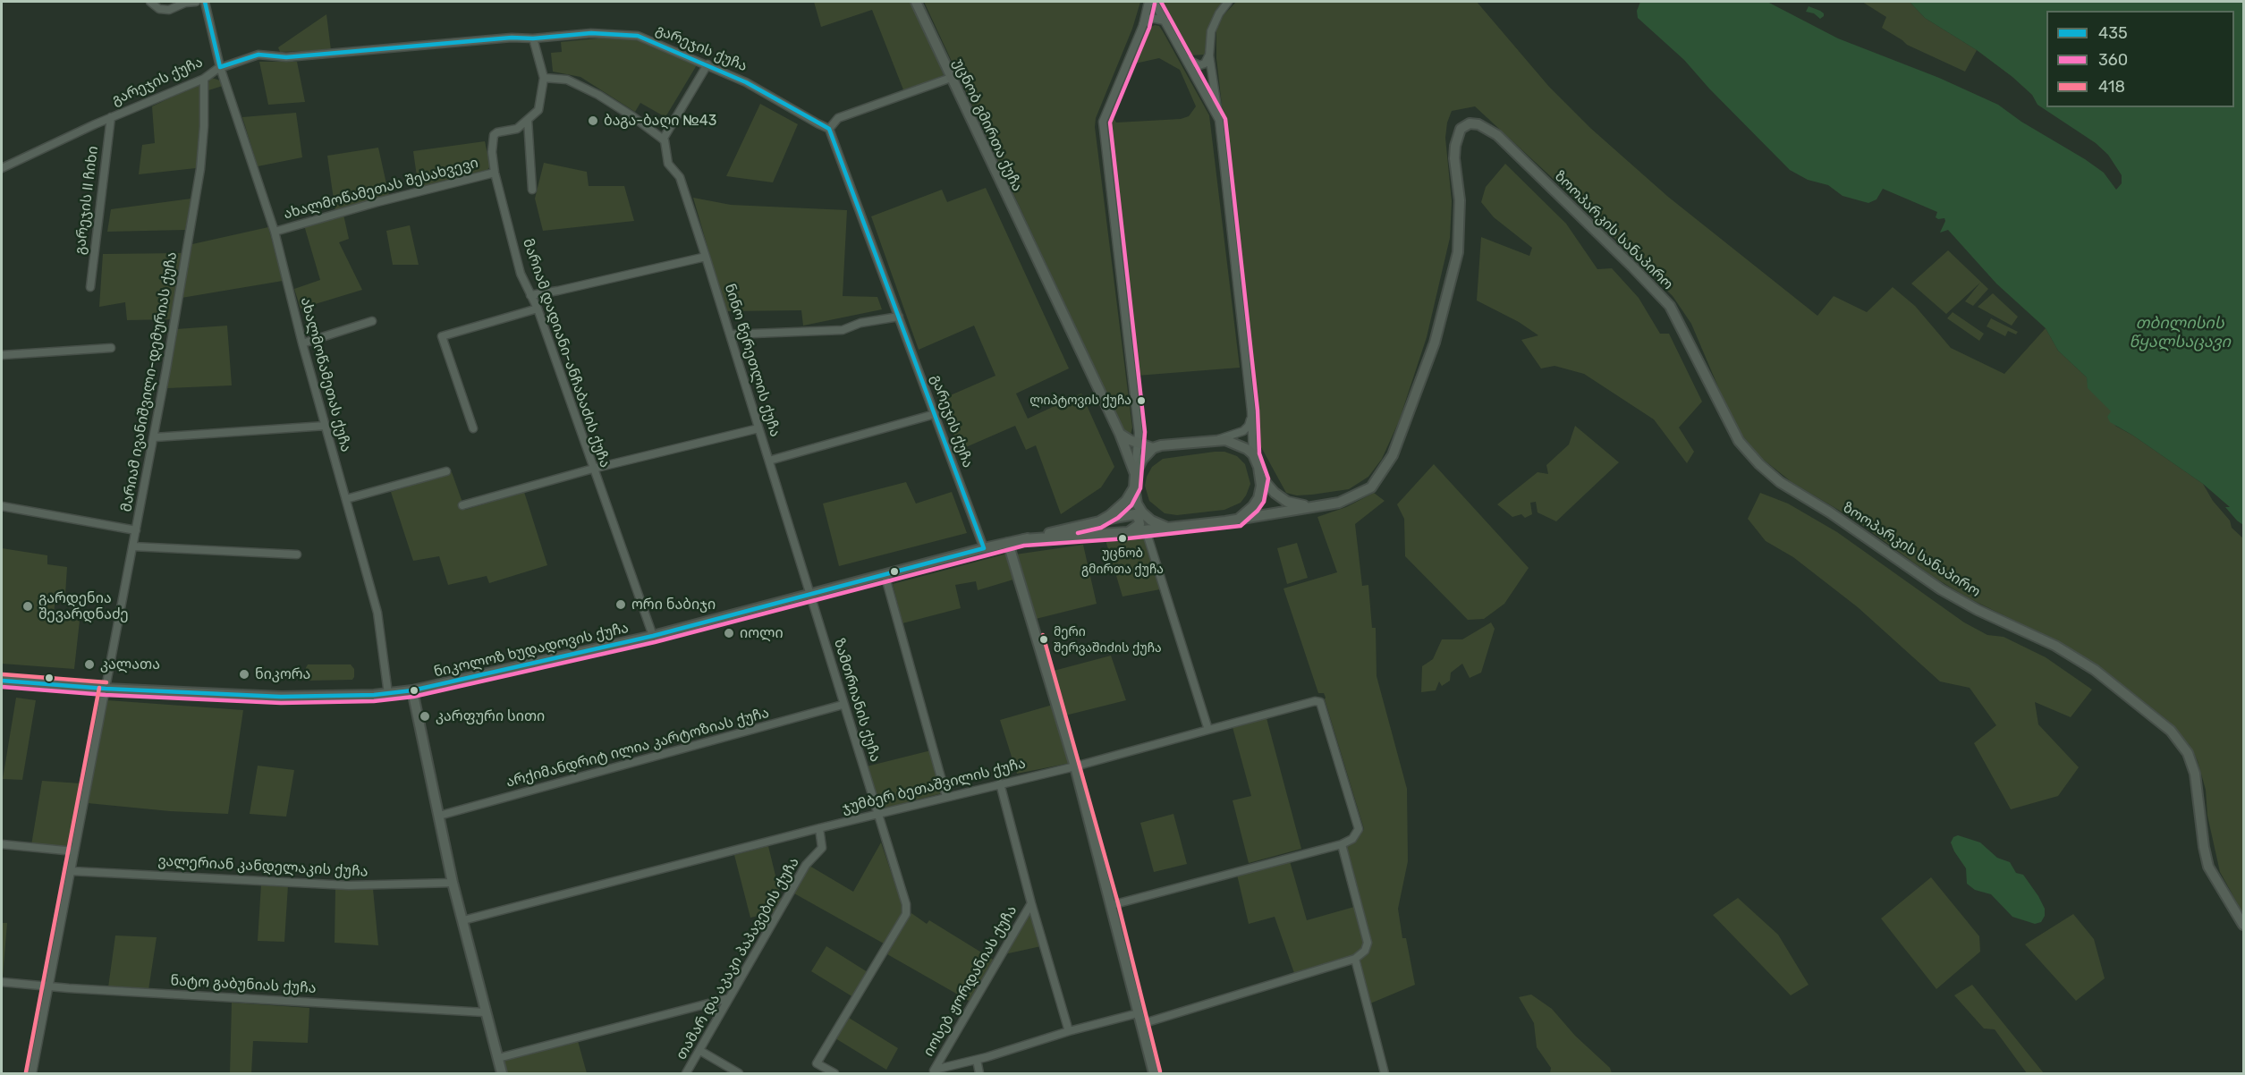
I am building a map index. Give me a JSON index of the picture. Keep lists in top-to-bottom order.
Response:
{
  "streets": {
    "main road": ["უცნობ გმირთა ქუჩა", "ზოოპარკის სანაპირო", "ნიკოლოზ ხუდადოვის ქუჩა"],
    "street": [
      "გარეჯის ქუჩა",
      "ახალმოწამეთას შესახვევი",
      "გარეჯის II ჩიხი",
      "მარიამ დადიანი-ანჩაბაძის ქუჩა",
      "ნინო წერეთლის ქუჩა",
      "ახალმოწამეთას ქუჩა",
      "მარიამ ივანიშვილი-დემურიას ქუჩა",
      "ზამთრიანის ქუჩა",
      "არქიმანდრიტ ილია კარტოზიას ქუჩა",
      "ჯუმბერ ბეთაშვილის ქუჩა",
      "ვალერიან კანდელაკის ქუჩა",
      "თამარ და აკაკი პაპავების ქუჩა",
      "იოსებ ჟორდანიას ქუჩა",
      "ნატო გაბუნიას ქუჩა"
    ]
  },
  "crossings": [
    ["გარეჯის ქუჩა", "გარეჯის II ჩიხი"],
    ["გარეჯის ქუჩა", "ახალმოწამეთას ქუჩა"],
    ["გარეჯის ქუჩა", "მარიამ ივანიშვილი-დემურიას ქუჩა"],
    ["გარეჯის ქუჩა", "ნიკოლოზ ხუდადოვის ქუჩა"],
    ["უცნობ გმირთა ქუჩა", "ნიკოლოზ ხუდადოვის ქუჩა"],
    ["ახალმოწამეთას შესახვევი", "მარიამ დადიანი-ანჩაბაძის ქუჩა"],
    ["ახალმოწამეთას შესახვევი", "ახალმოწამეთას ქუჩა"],
    ["ზოოპარკის სანაპირო", "ნიკოლოზ ხუდადოვის ქუჩა"],
    ["მარიამ დადიანი-ანჩაბაძის ქუჩა", "ნიკოლოზ ხუდადოვის ქუჩა"],
    ["ნინო წერეთლის ქუჩა", "ნიკოლოზ ხუდადოვის ქუჩა"],
    ["ნინო წერეთლის ქუჩა", "ზამთრიანის ქუჩა"],
    ["ახალმოწამეთას ქუჩა", "ნიკოლოზ ხუდადოვის ქუჩა"],
    ["მარიამ ივანიშვილი-დემურიას ქუჩა", "ნიკოლოზ ხუდადოვის ქუჩა"],
    ["მარიამ ივანიშვილი-დემურიას ქუჩა", "ვალერიან კანდელაკის ქუჩა"],
    ["მარიამ ივანიშვილი-დემურიას ქუჩა", "ნატო გაბუნიას ქუჩა"],
    ["ნიკოლოზ ხუდადოვის ქუჩა", "ზამთრიანის ქუჩა"],
    ["ზამთრიანის ქუჩა", "არქიმანდრიტ ილია კარტოზიას ქუჩა"],
    ["ზამთრიანის ქუჩა", "ჯუმბერ ბეთაშვილის ქუჩა"],
    ["ჯუმბერ ბეთაშვილის ქუჩა", "თამარ და აკაკი პაპავების ქუჩა"]
  ],
  "water": ["თბილისის წყალსაცავი"],
  "places": [
    "ბაგა-ბაღი №43",
    "ლიპტოვის ქუჩა",
    "უცნობ გმირთა ქუჩა",
    "ორი ნაბიჯი",
    "გარდენია შევარდნაძე",
    "იოლი",
    "მერი შერვაშიძის ქუჩა",
    "კალათა",
    "ნიკორა",
    "კარფური სითი"
  ],
  "lines": ["transit line 435", "transit line 360", "transit line 418"],
  "legend": ["435", "360", "418"]
}
